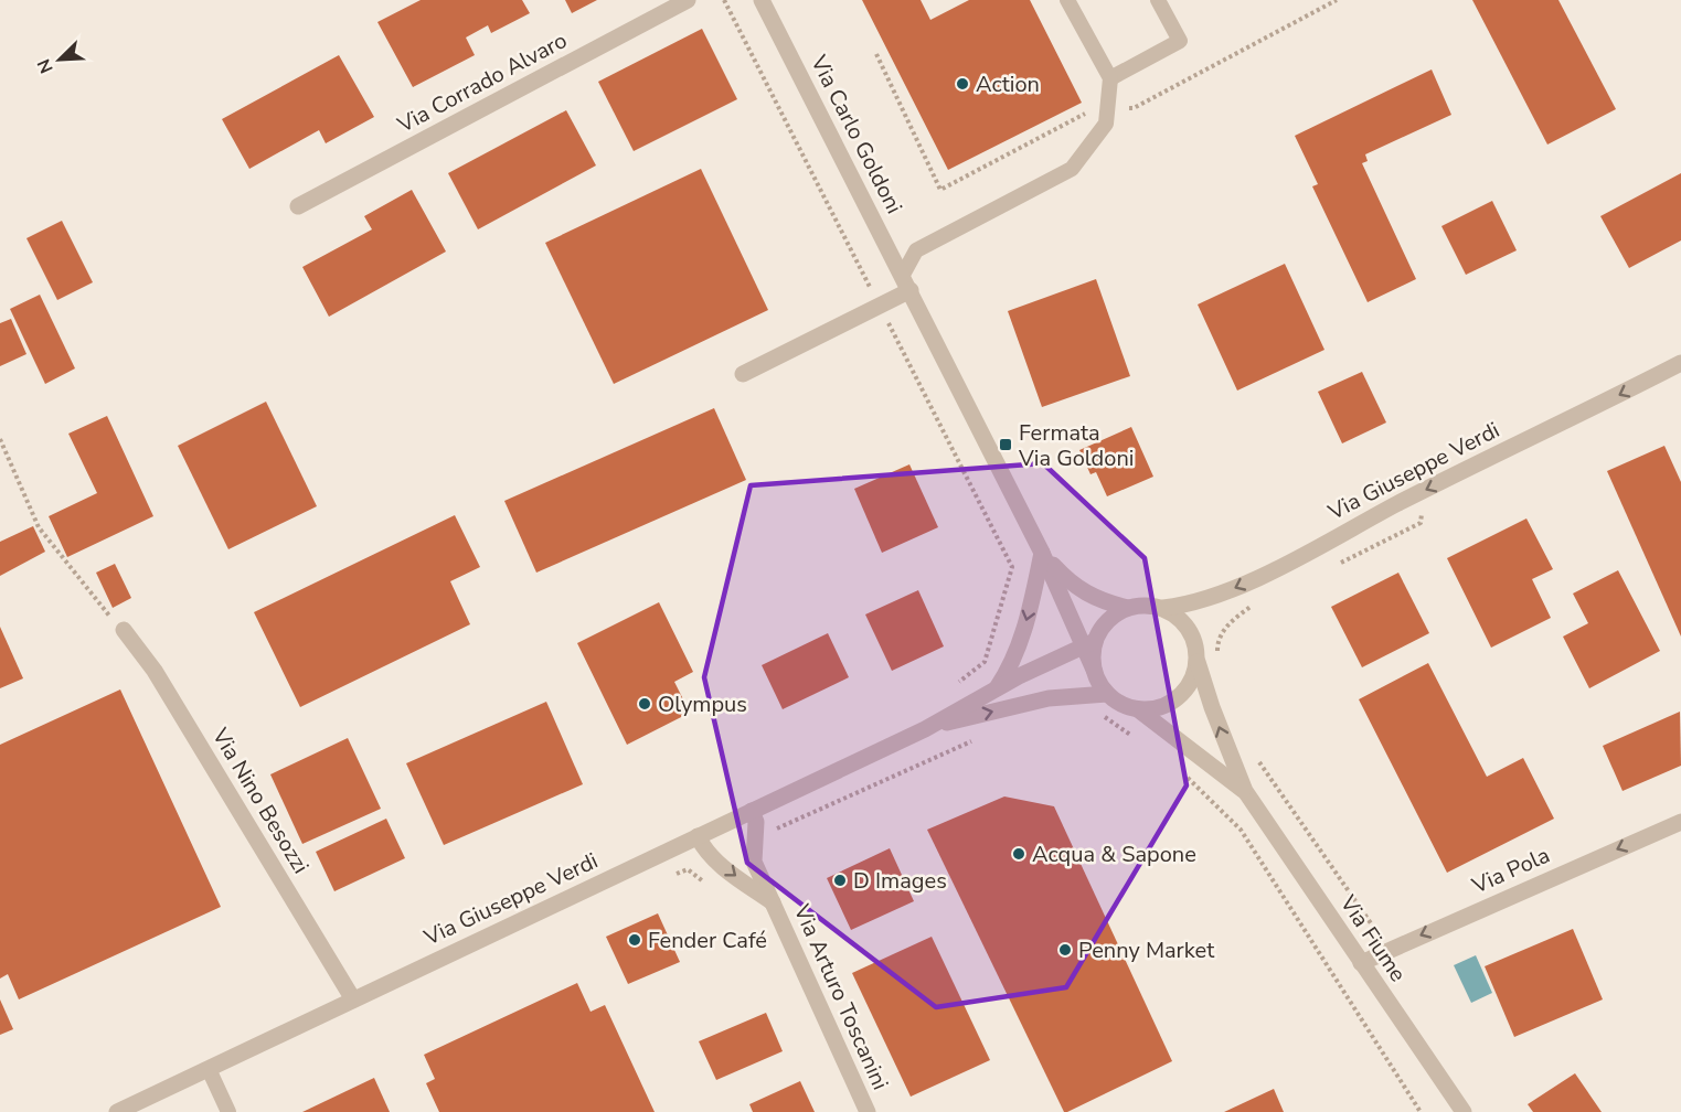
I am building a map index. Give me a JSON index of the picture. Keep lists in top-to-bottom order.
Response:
{
  "streets": {
    "street": [
      "Via Corrado Alvaro",
      "Via Carlo Goldoni",
      "Via Giuseppe Verdi",
      "Via Nino Besozzi",
      "Via Pola",
      "Via Fiume",
      "Via Arturo Toscanini"
    ]
  },
  "crossings": [
    ["Via Carlo Goldoni", "Via Giuseppe Verdi"],
    ["Via Carlo Goldoni", "Via Fiume"],
    ["Via Giuseppe Verdi", "Via Nino Besozzi"],
    ["Via Giuseppe Verdi", "Via Fiume"],
    ["Via Giuseppe Verdi", "Via Arturo Toscanini"],
    ["Via Pola", "Via Fiume"]
  ],
  "one_way": ["Via Pola"],
  "places": {
    "other": [
      "Action",
      "Olympus",
      "Acqua & Sapone",
      "D Images",
      "Fender Café",
      "Penny Market"
    ],
    "transit": ["Fermata Via Goldoni"]
  },
  "north": "bottom left"
}
